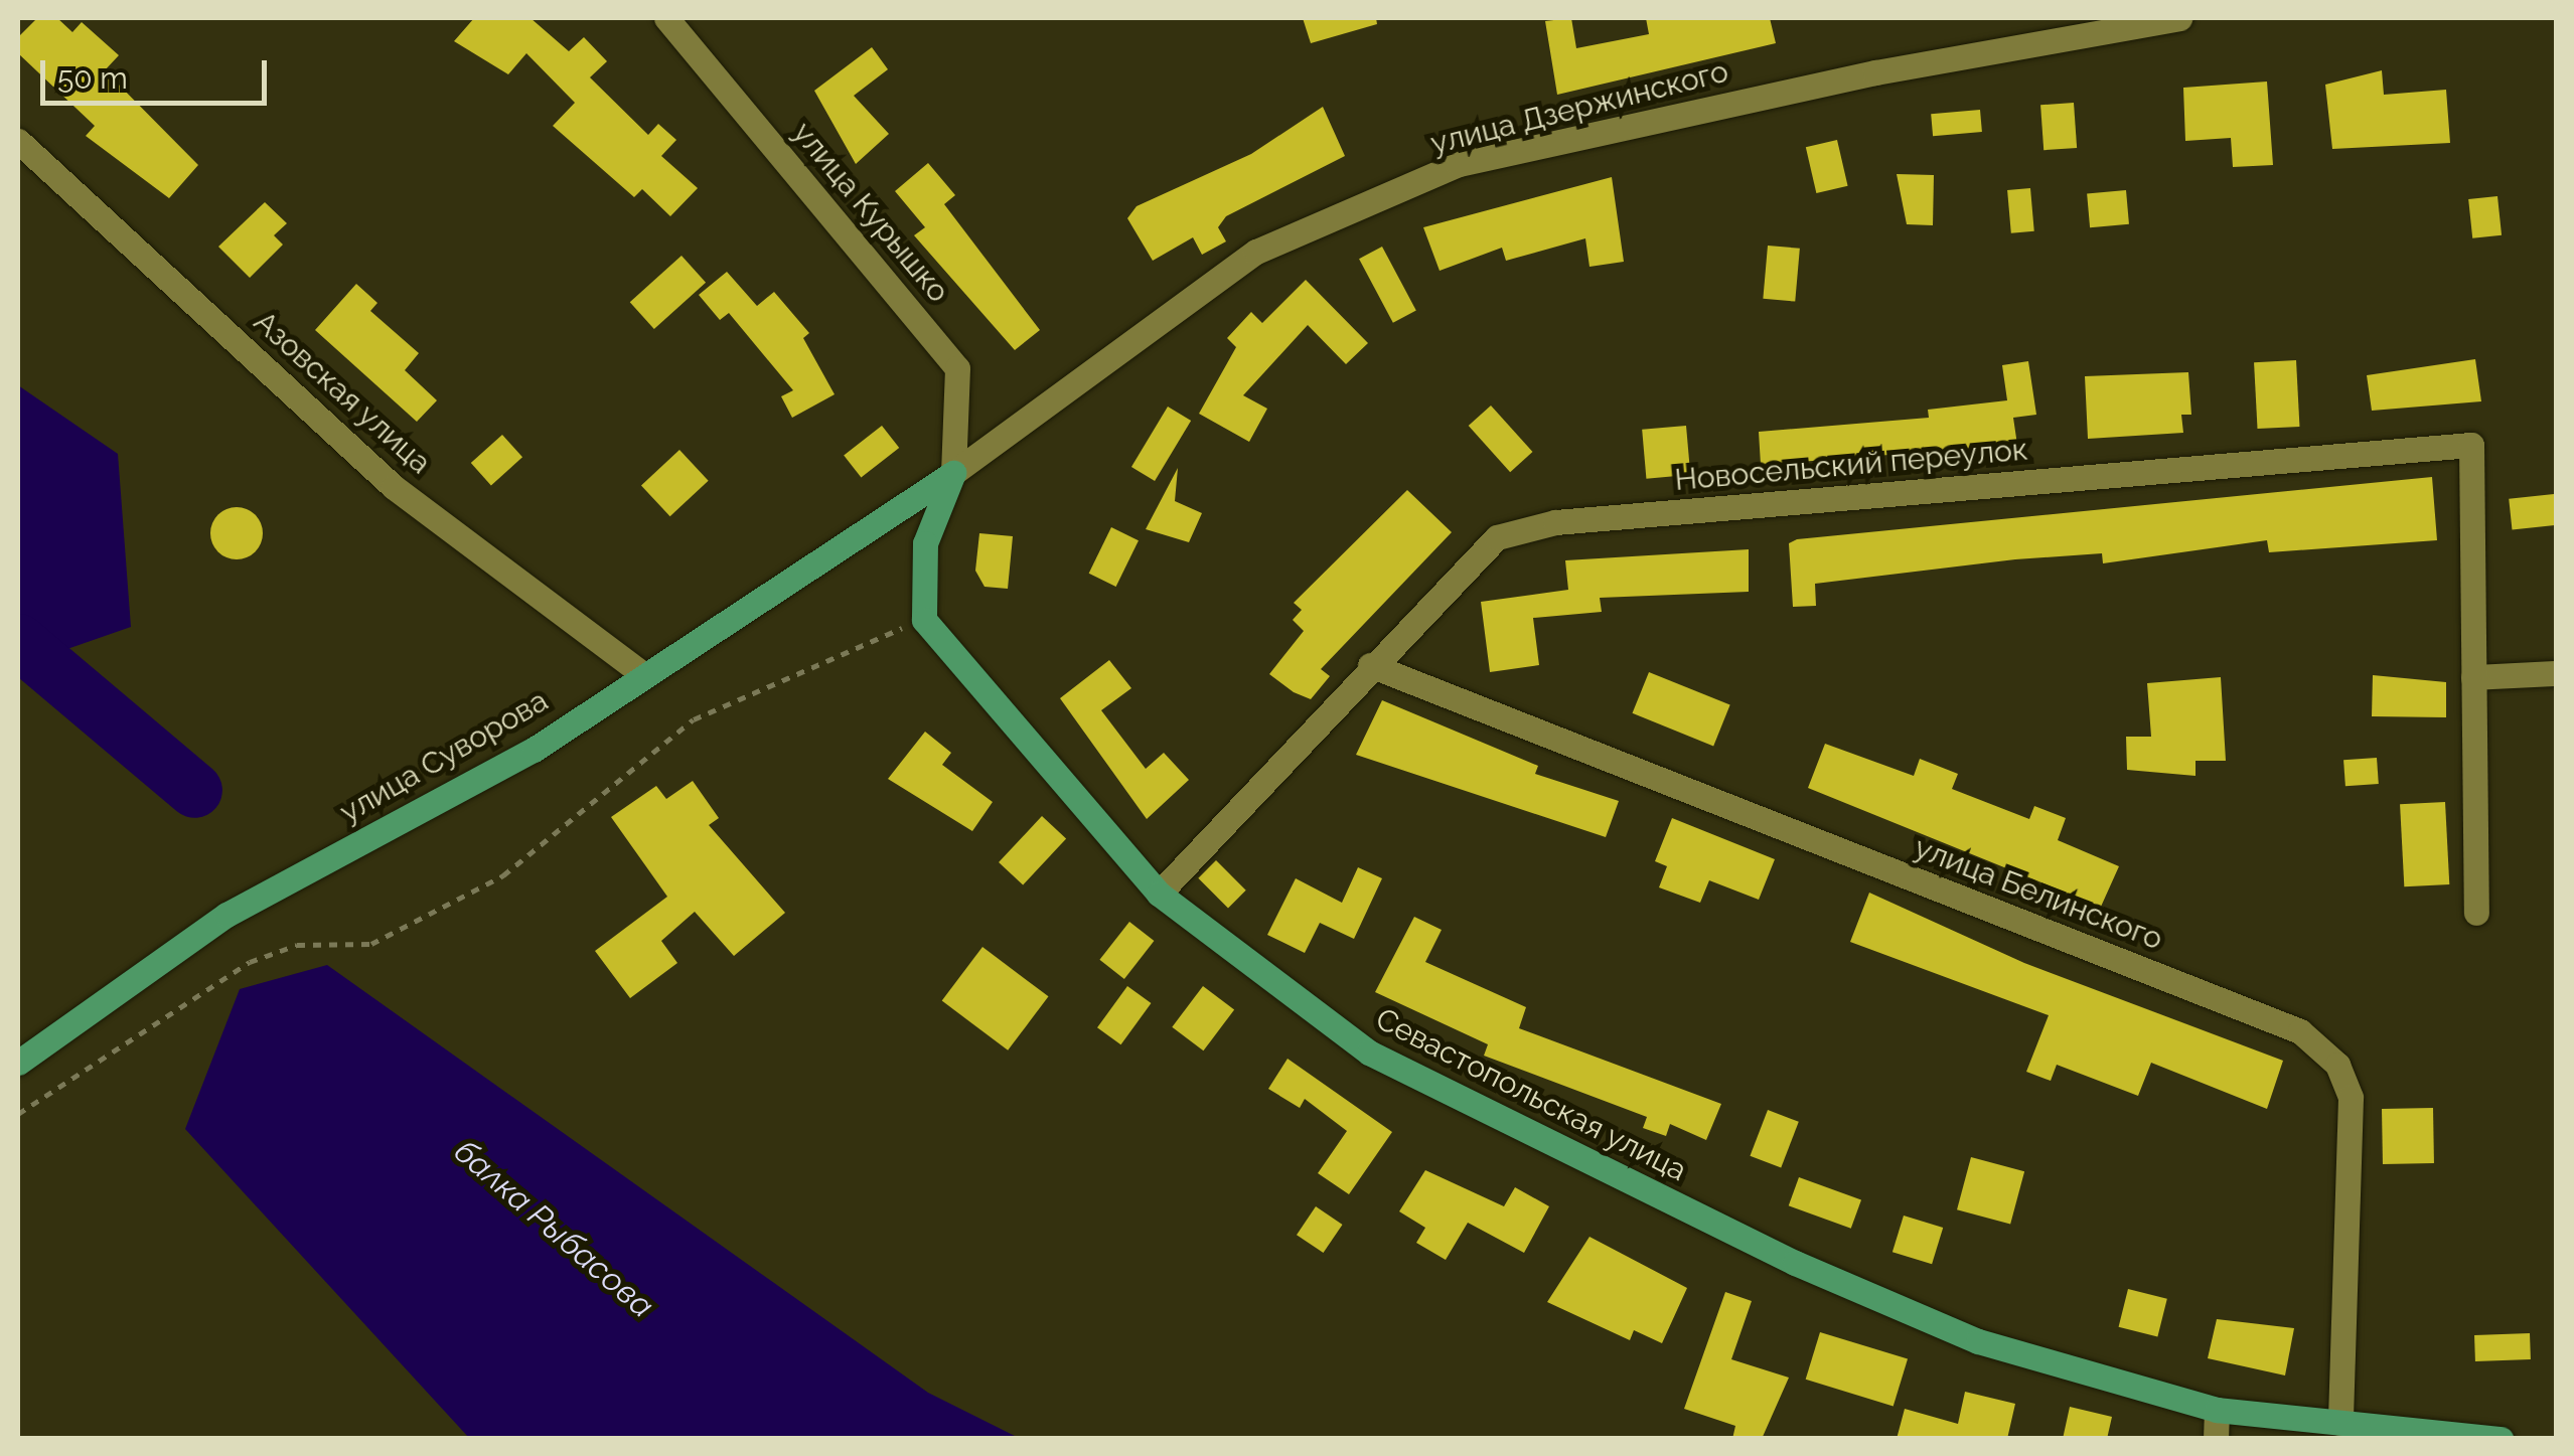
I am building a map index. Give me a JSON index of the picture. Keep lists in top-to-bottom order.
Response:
{
  "streets": {
    "main road": ["улица Суворова", "Севастопольская улица"],
    "street": [
      "улица Дзержинского",
      "улица Курышко",
      "Азовская улица",
      "Новосельский переулок",
      "улица Белинского"
    ]
  },
  "crossings": [
    ["улица Дзержинского", "улица Курышко"],
    ["улица Дзержинского", "улица Суворова"],
    ["улица Курышко", "улица Суворова"],
    ["Азовская улица", "улица Суворова"],
    ["Новосельский переулок", "улица Белинского"],
    ["Новосельский переулок", "Севастопольская улица"],
    ["улица Белинского", "Севастопольская улица"]
  ],
  "water": ["балка Рыбасова"],
  "scale_bar": "50 m"
}
